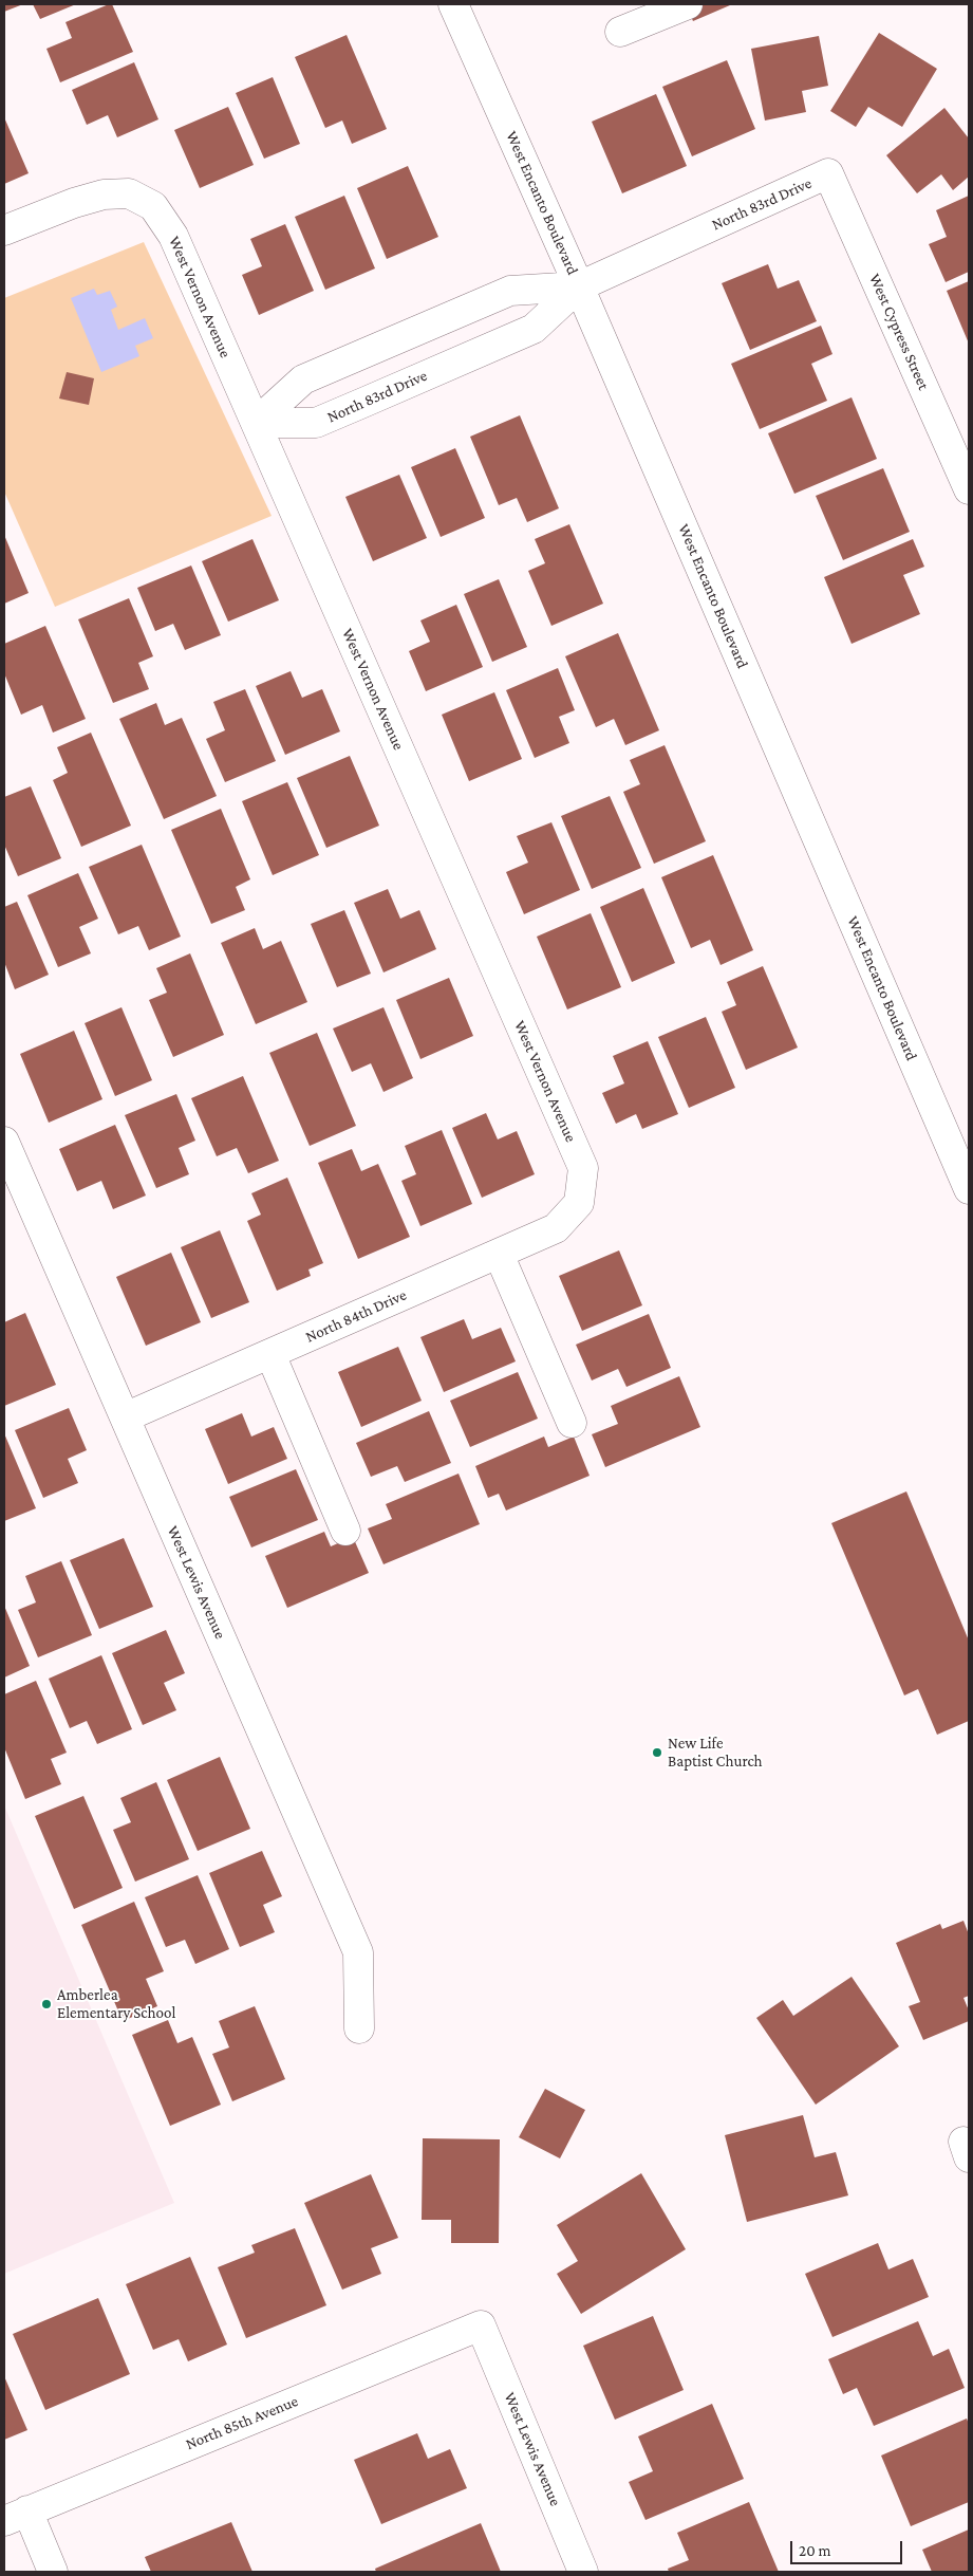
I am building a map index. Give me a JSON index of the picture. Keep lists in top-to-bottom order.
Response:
{
  "streets": {
    "street": [
      "West Encanto Boulevard",
      "North 83rd Drive",
      "West Vernon Avenue",
      "West Cypress Street",
      "North 84th Drive",
      "West Lewis Avenue",
      "North 85th Avenue"
    ]
  },
  "crossings": [
    ["West Encanto Boulevard", "North 83rd Drive"],
    ["North 83rd Drive", "West Vernon Avenue"],
    ["North 83rd Drive", "West Cypress Street"],
    ["West Vernon Avenue", "North 84th Drive"],
    ["North 84th Drive", "West Lewis Avenue"],
    ["West Lewis Avenue", "North 85th Avenue"]
  ],
  "places": ["New Life Baptist Church", "Amberlea Elementary School"],
  "scale_bar": "20 m"
}
